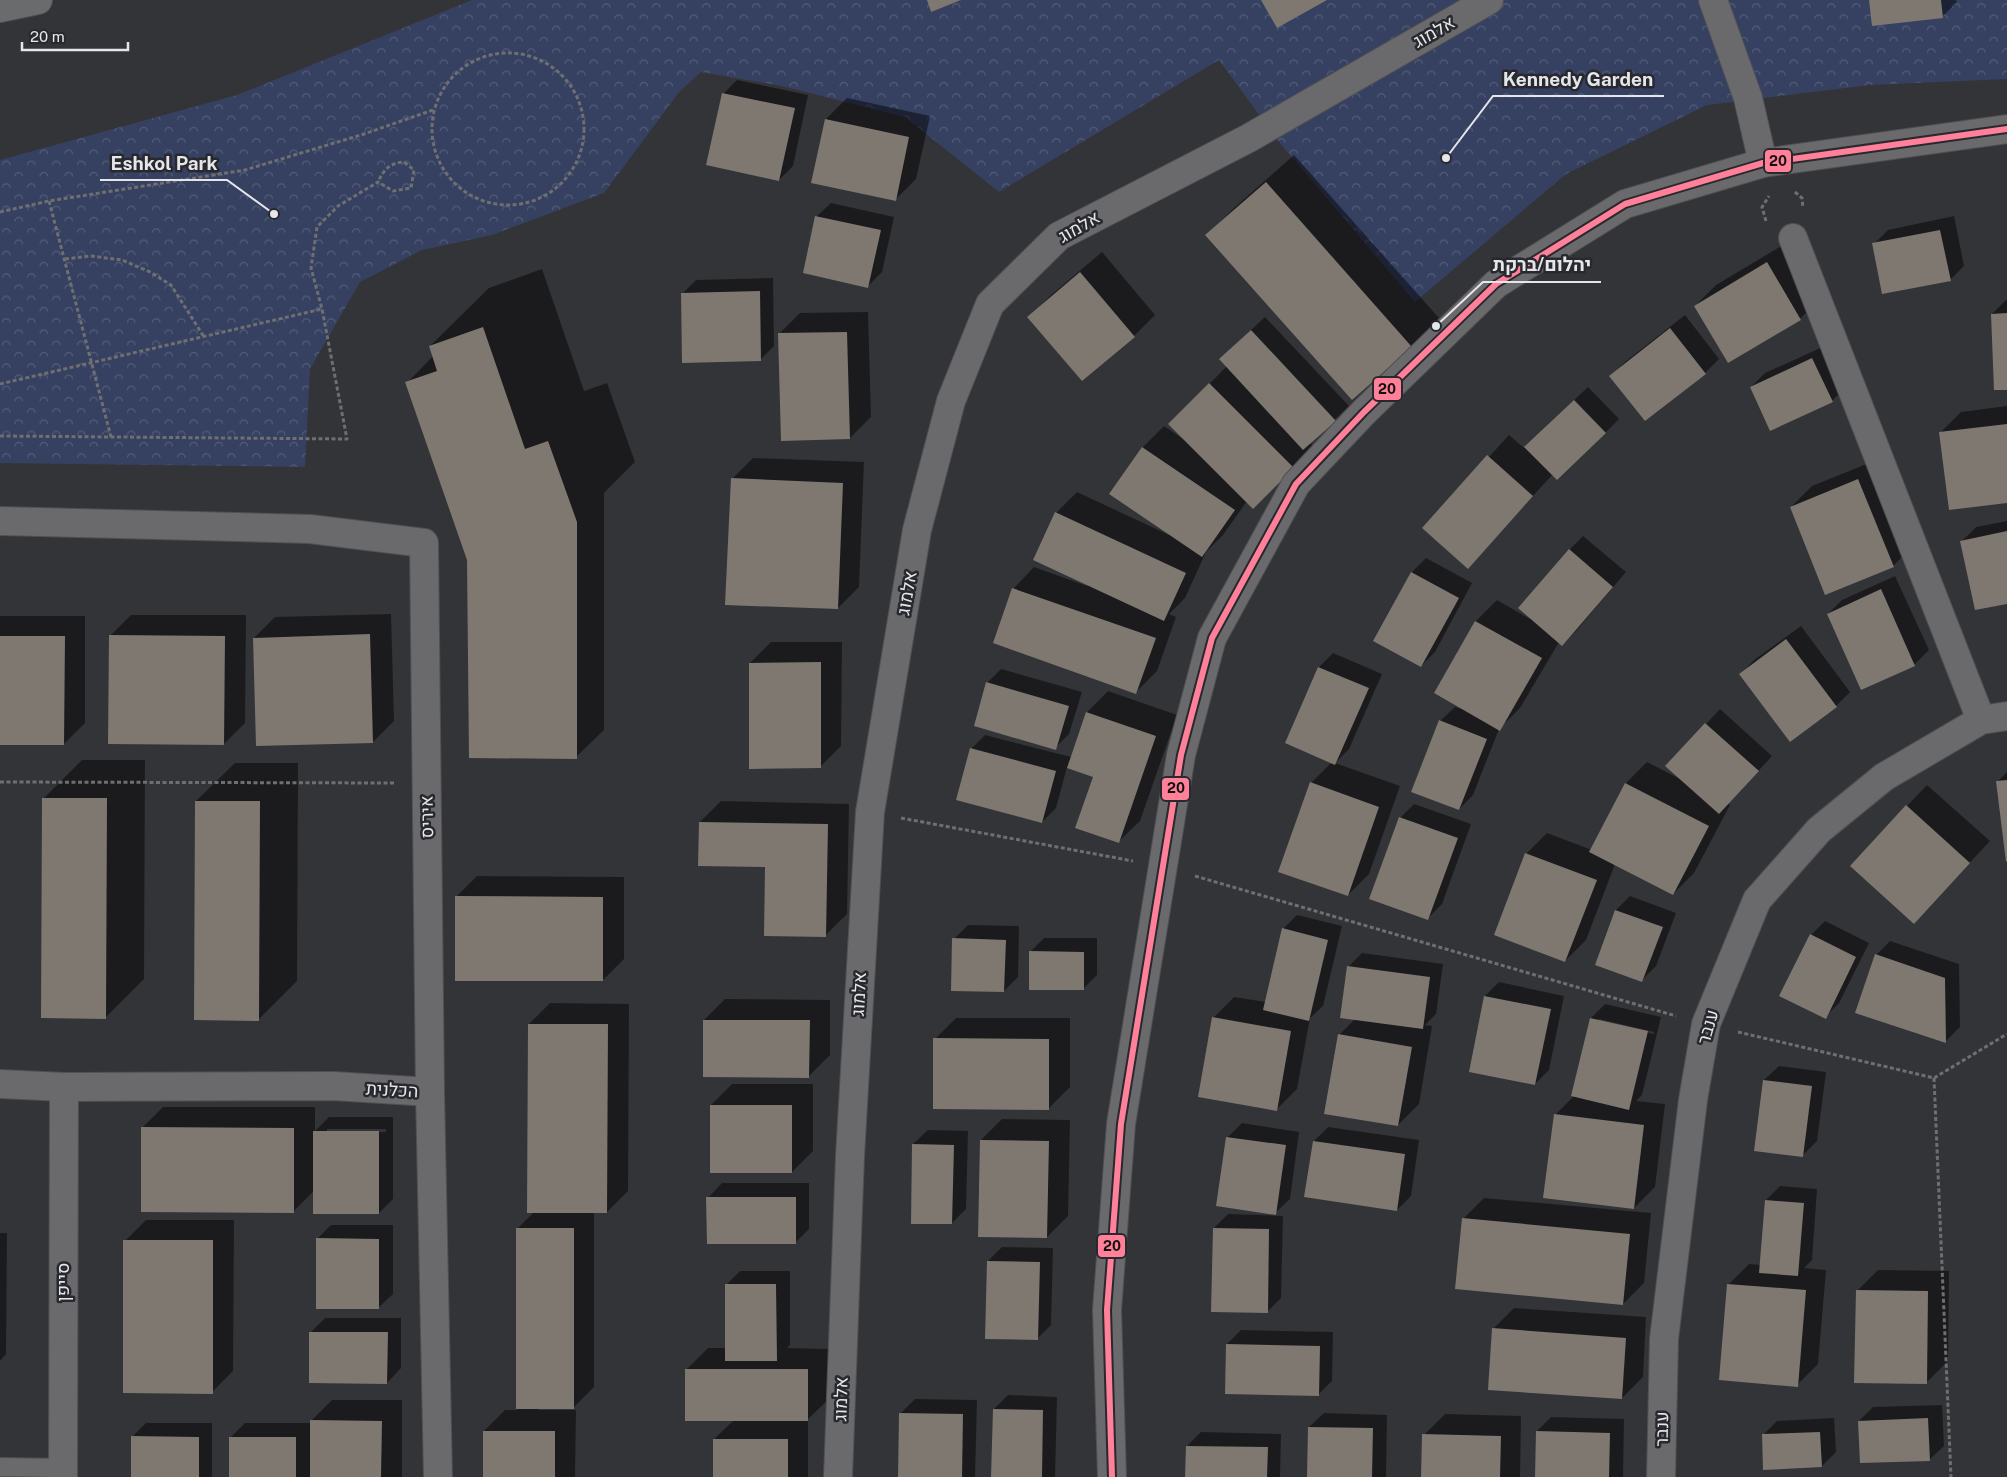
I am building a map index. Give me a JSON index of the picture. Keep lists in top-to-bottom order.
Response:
{
  "streets": {
    "street": [
      "אלמוג",
      "איריס",
      "ענבר",
      "הכלנית",
      "סייפן"
    ]
  },
  "crossings": [
    ["איריס", "הכלנית"],
    ["הכלנית", "סייפן"]
  ],
  "places": ["Kennedy Garden", "Eshkol Park", "יהלום/ברקת"],
  "lines": ["transit line 20"],
  "scale_bar": "20 m"
}
